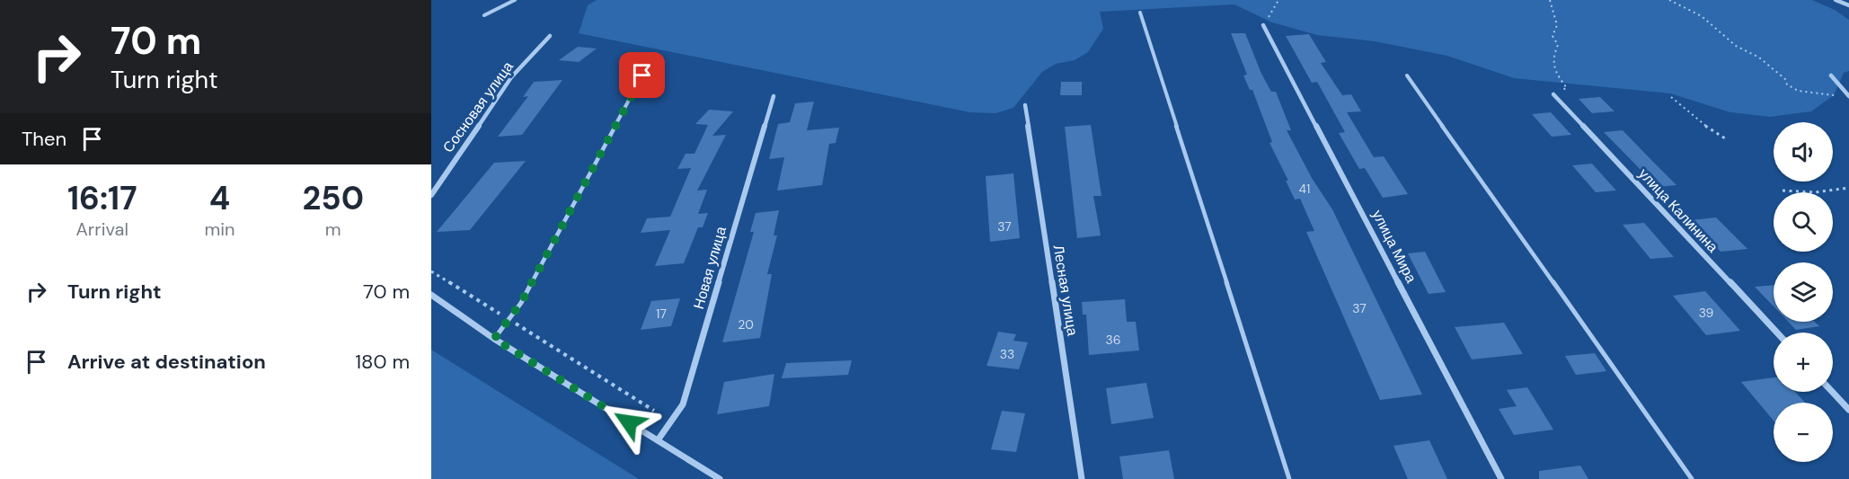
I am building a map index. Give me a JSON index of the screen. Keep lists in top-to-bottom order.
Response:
{
  "streets": {
    "street": [
      "Сосновая улица",
      "улица Калинина",
      "улица Мира",
      "Новая улица",
      "Лесная улица"
    ]
  },
  "house_numbers": [
    "41",
    "37",
    "37",
    "39",
    "17",
    "20",
    "36",
    "33"
  ],
  "page": {
    "turn": ["70 m", "Turn right"],
    "then": "Then",
    "map_buttons": ["+", "−"],
    "eta": [
      "16:17",
      "Arrival",
      "4",
      "min",
      "250",
      "m"
    ],
    "list": [
      {
        "name": "Turn right",
        "value": "70 m"
      },
      {
        "name": "Arrive at destination",
        "value": "180 m"
      }
    ]
  }
}
